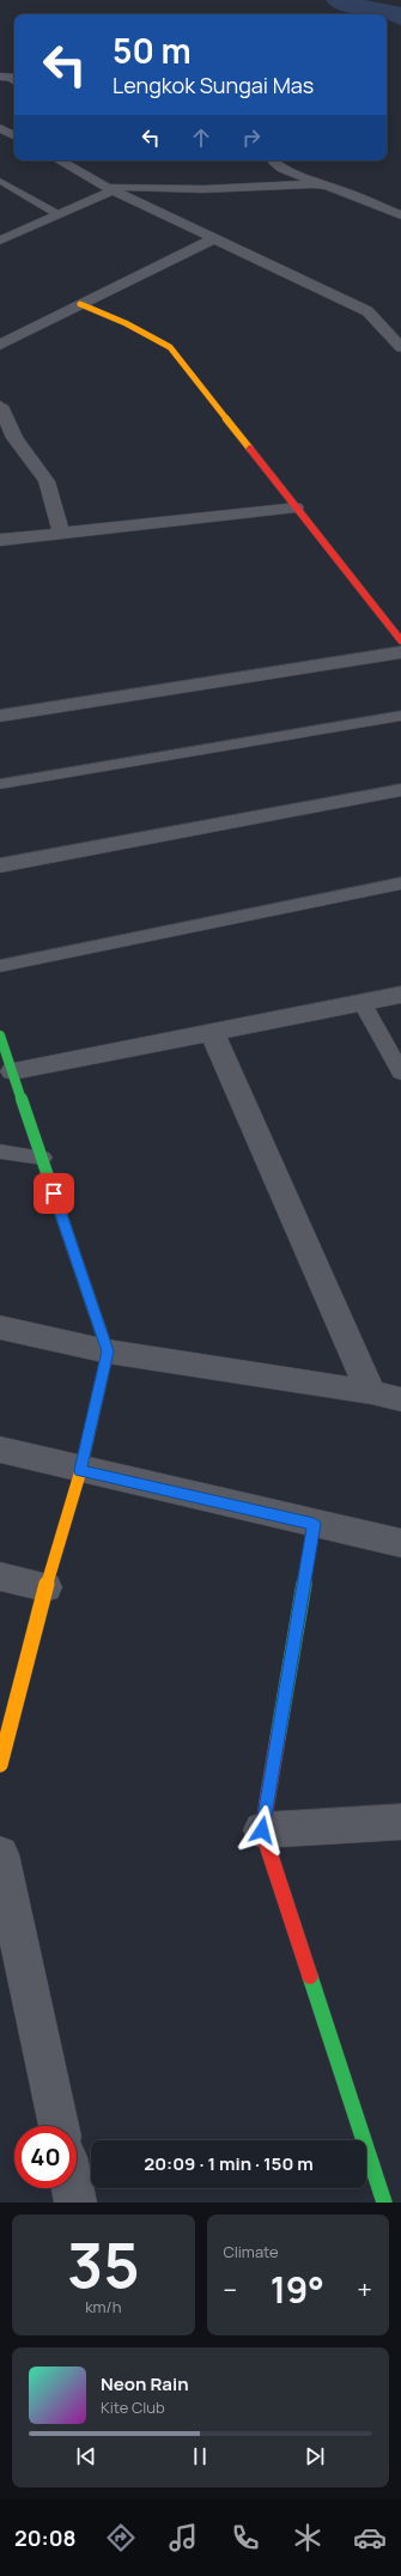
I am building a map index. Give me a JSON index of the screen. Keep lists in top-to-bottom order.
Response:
{
  "page": {
    "turn": ["50 m", "Lengkok Sungai Mas"],
    "limit": "40",
    "trip": "20:09 · 1 min · 150 m",
    "tile": [
      ["35", "km/h"],
      "Climate"
    ],
    "heat": ["−", "19°", "+"],
    "song": ["Neon Rain", "Kite Club"],
    "tabs": "20:08"
  }
}
